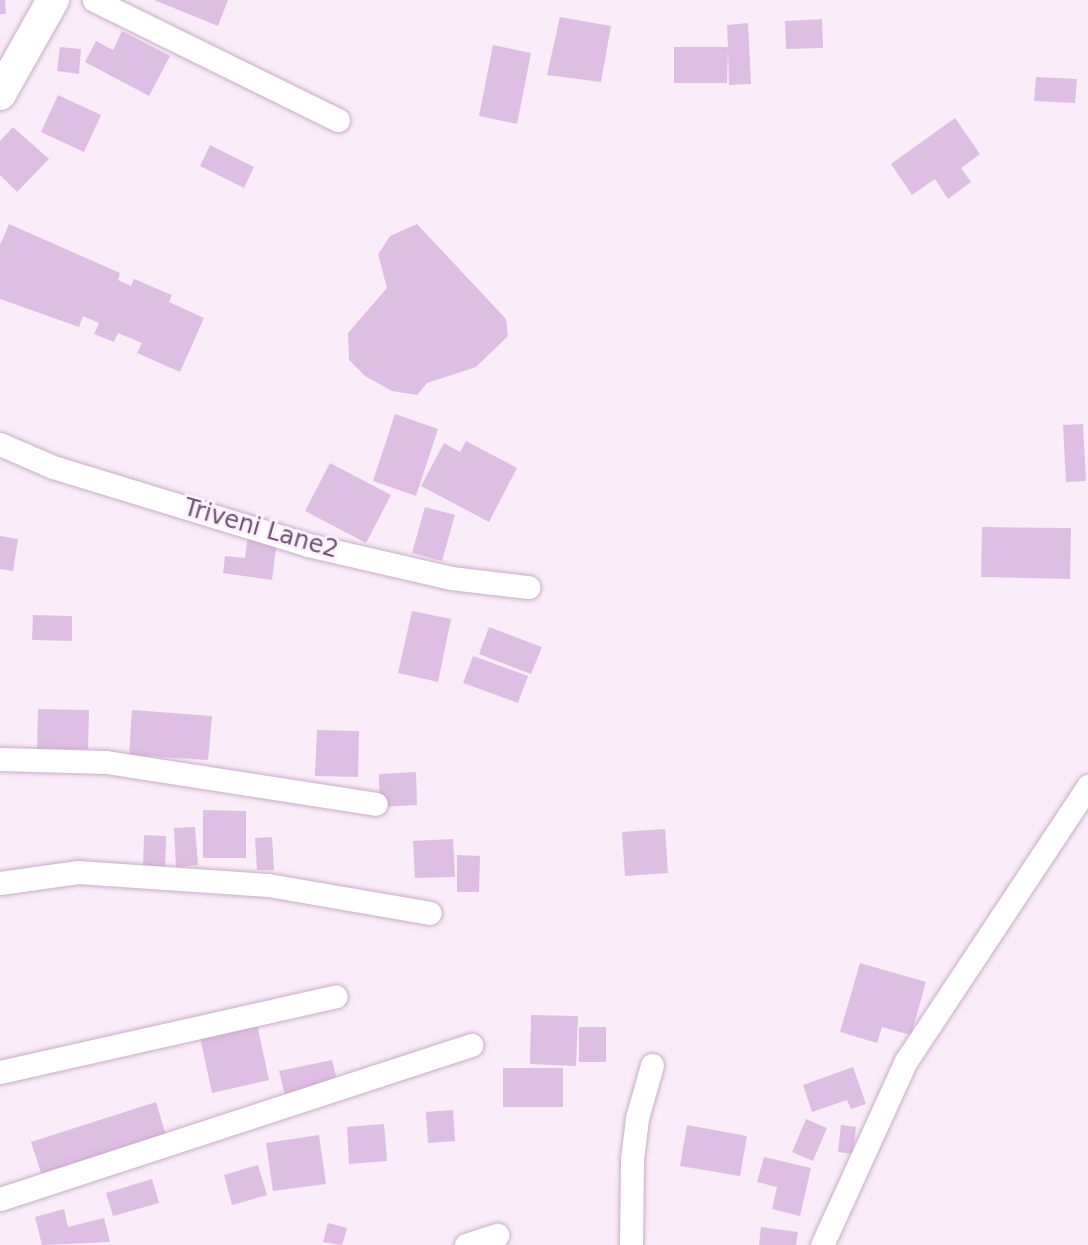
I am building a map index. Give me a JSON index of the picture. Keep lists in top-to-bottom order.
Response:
{
  "streets": {
    "street": ["Triveni Lane2"]
  }
}
